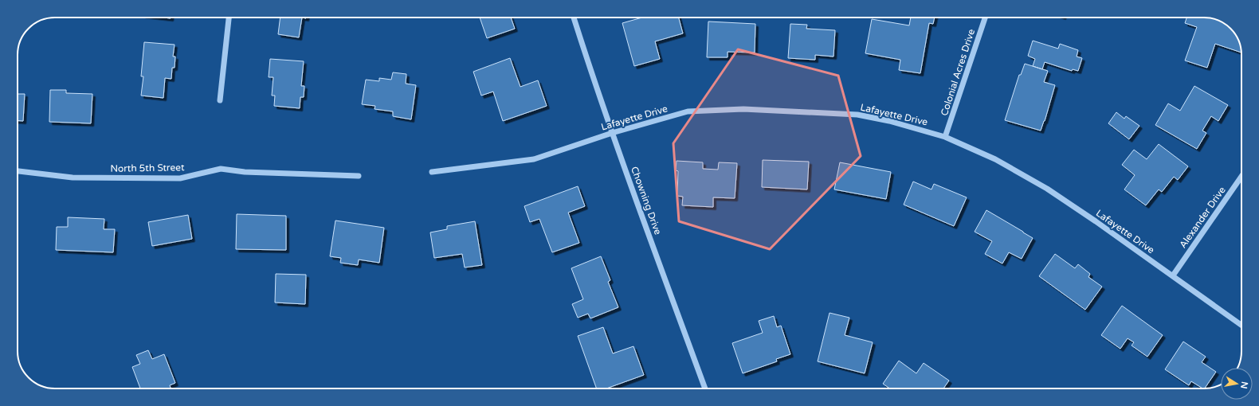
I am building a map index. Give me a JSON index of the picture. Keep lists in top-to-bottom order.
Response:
{
  "streets": {
    "street": [
      "Colonial Acres Drive",
      "Lafayette Drive",
      "North 5th Street",
      "Chowning Drive",
      "Alexander Drive"
    ]
  },
  "crossings": [
    ["Colonial Acres Drive", "Lafayette Drive"],
    ["Lafayette Drive", "Chowning Drive"],
    ["Lafayette Drive", "Alexander Drive"]
  ],
  "north": "right"
}
